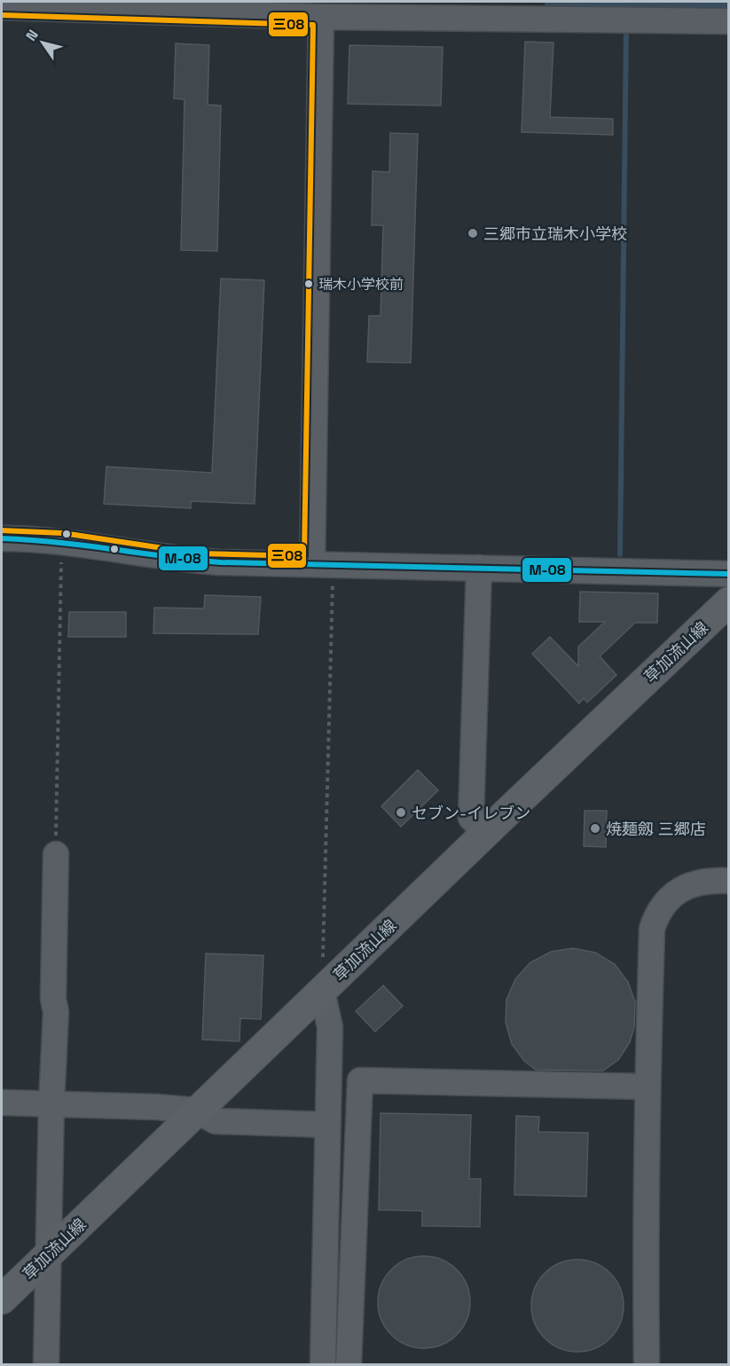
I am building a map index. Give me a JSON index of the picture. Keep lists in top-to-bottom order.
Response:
{
  "streets": {
    "main road": ["草加流山線"]
  },
  "places": [
    "三郷市立瑞木小学校",
    "瑞木小学校前",
    "セブン-イレブン",
    "焼麺劔 三郷店"
  ],
  "lines": ["transit line 三08", "transit line M-08"],
  "north": "top left"
}
